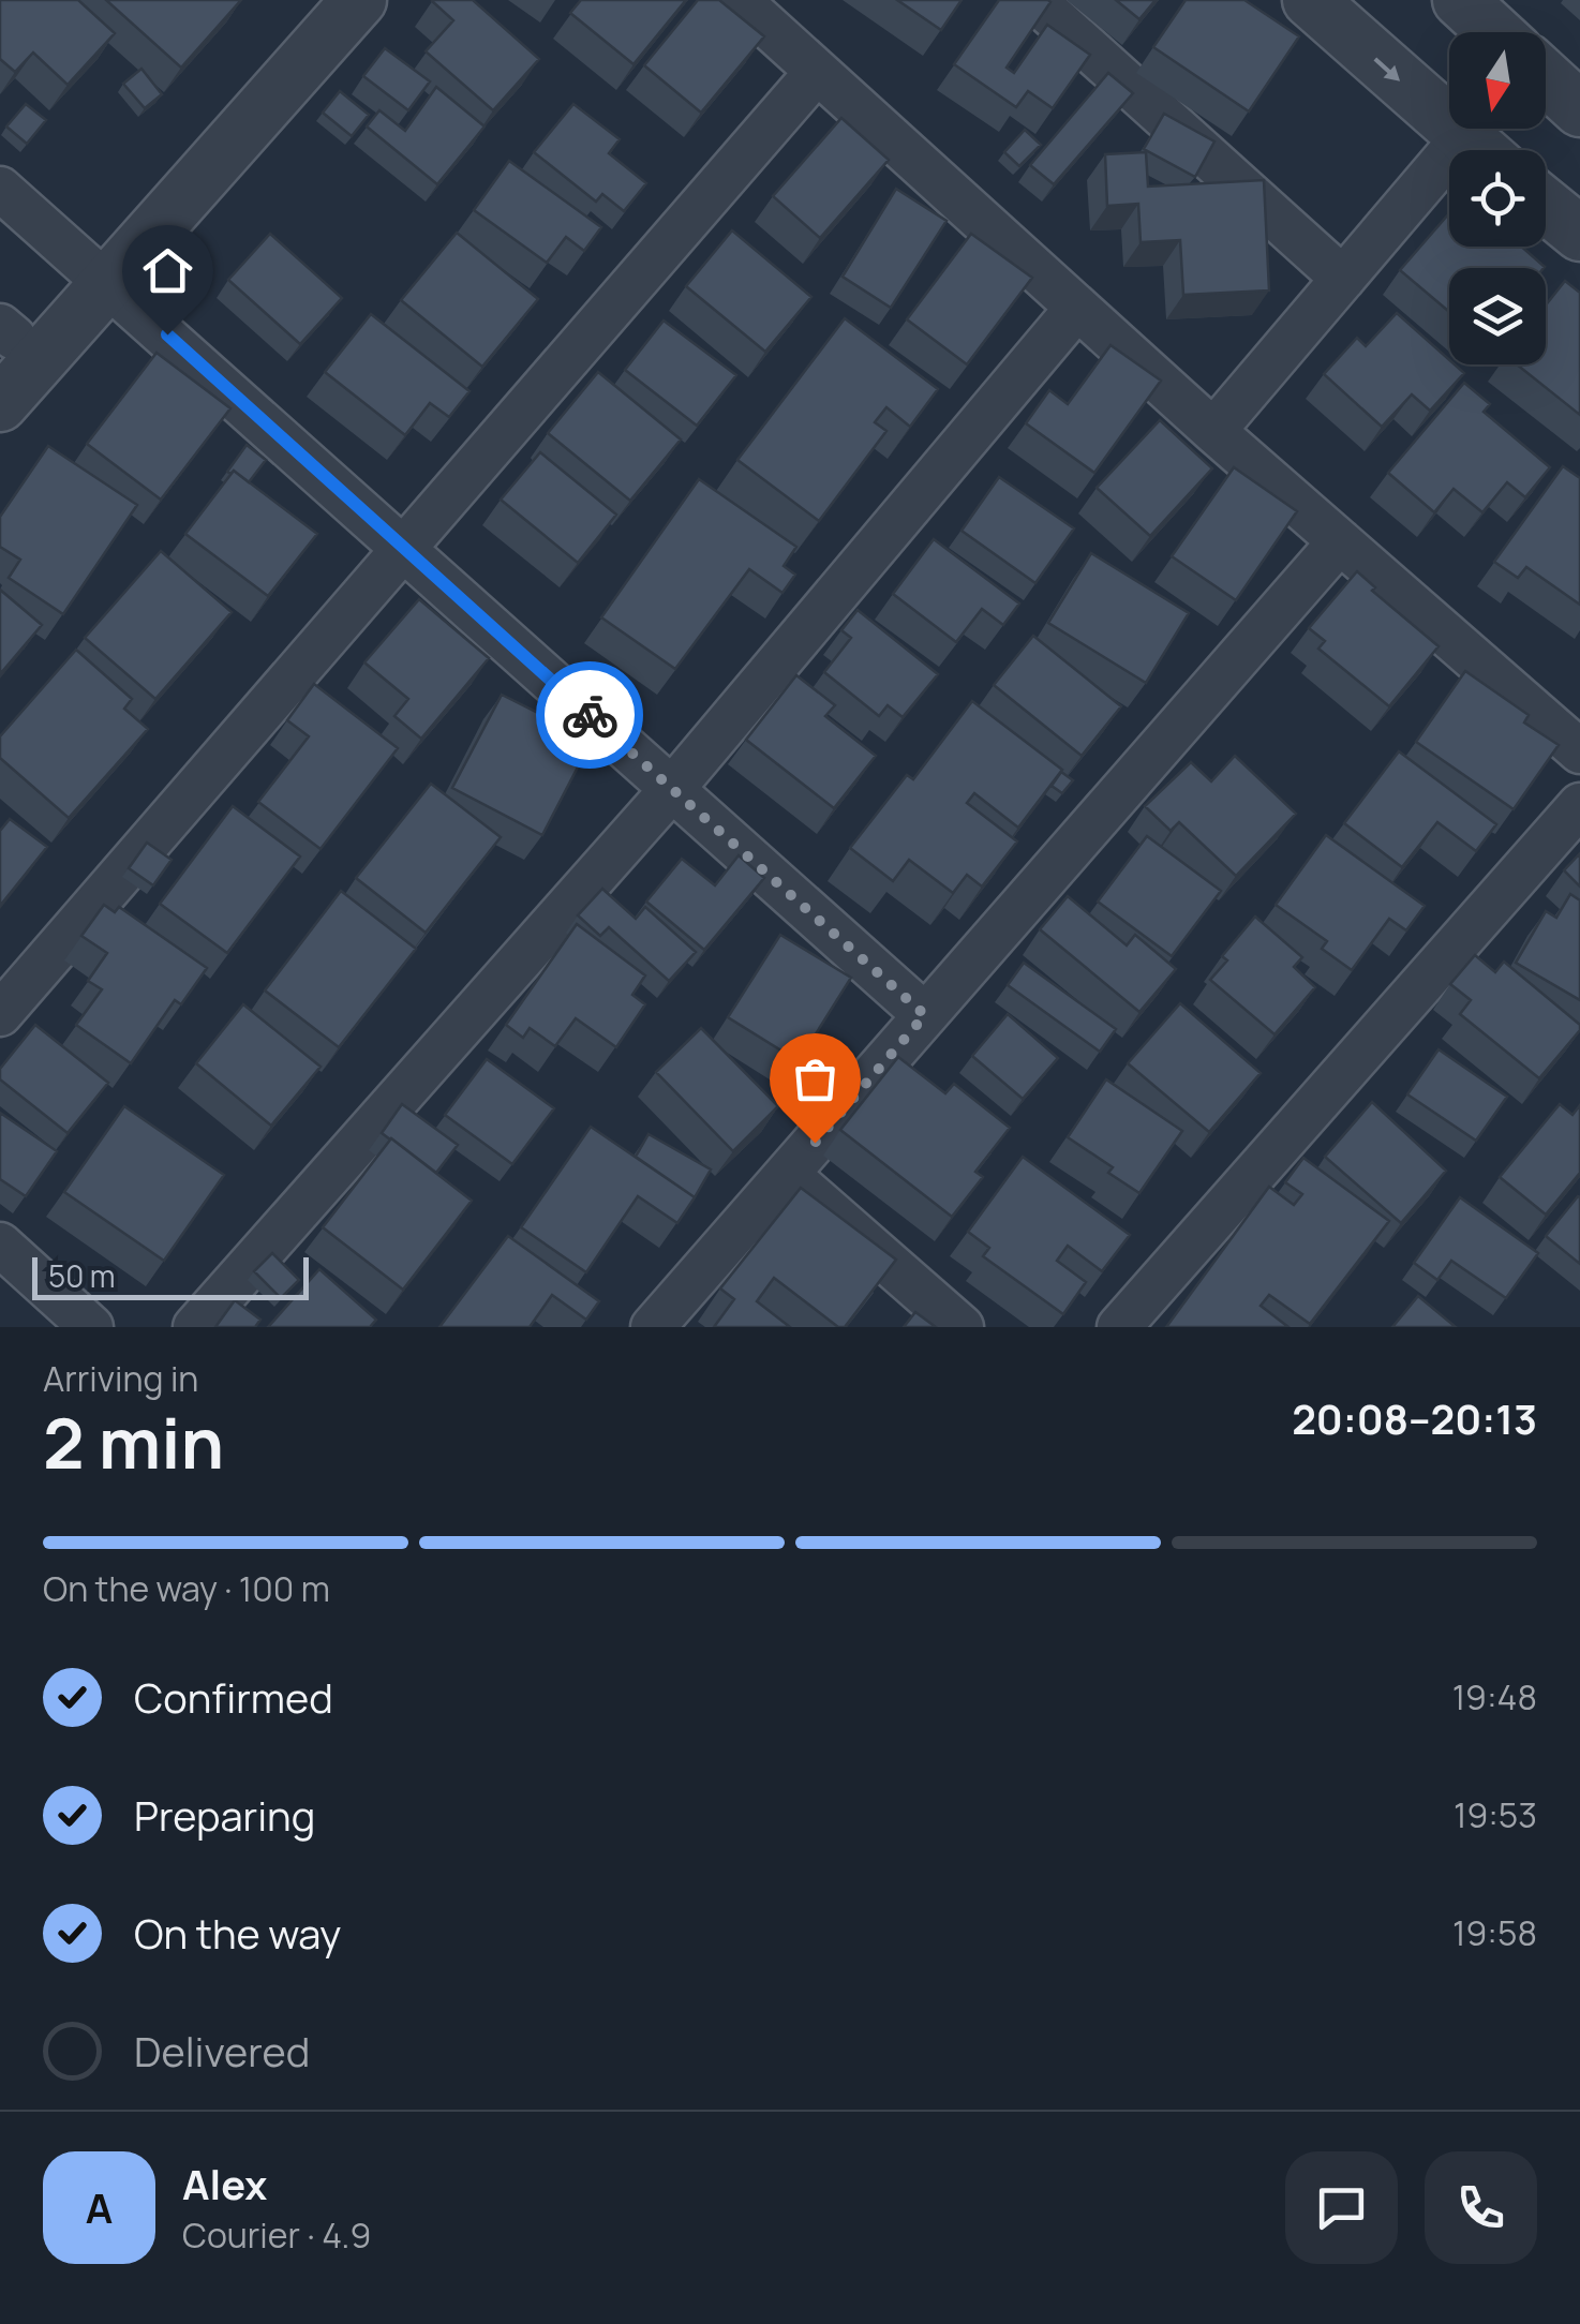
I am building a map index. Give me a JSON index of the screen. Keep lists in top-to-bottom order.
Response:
{
  "scale_bar": "50 m",
  "north": "bottom",
  "page": {
    "scale": "50 m",
    "heading": ["2 min", "Arriving in", "20:08–20:13"],
    "panel": ["Alex", "Courier · 4.9"],
    "bar": "On the way · 100 m",
    "list": [
      ["Confirmed", "19:48"],
      ["Preparing", "19:53"],
      ["On the way", "19:58"],
      "Delivered"
    ],
    "round": "A"
  }
}
